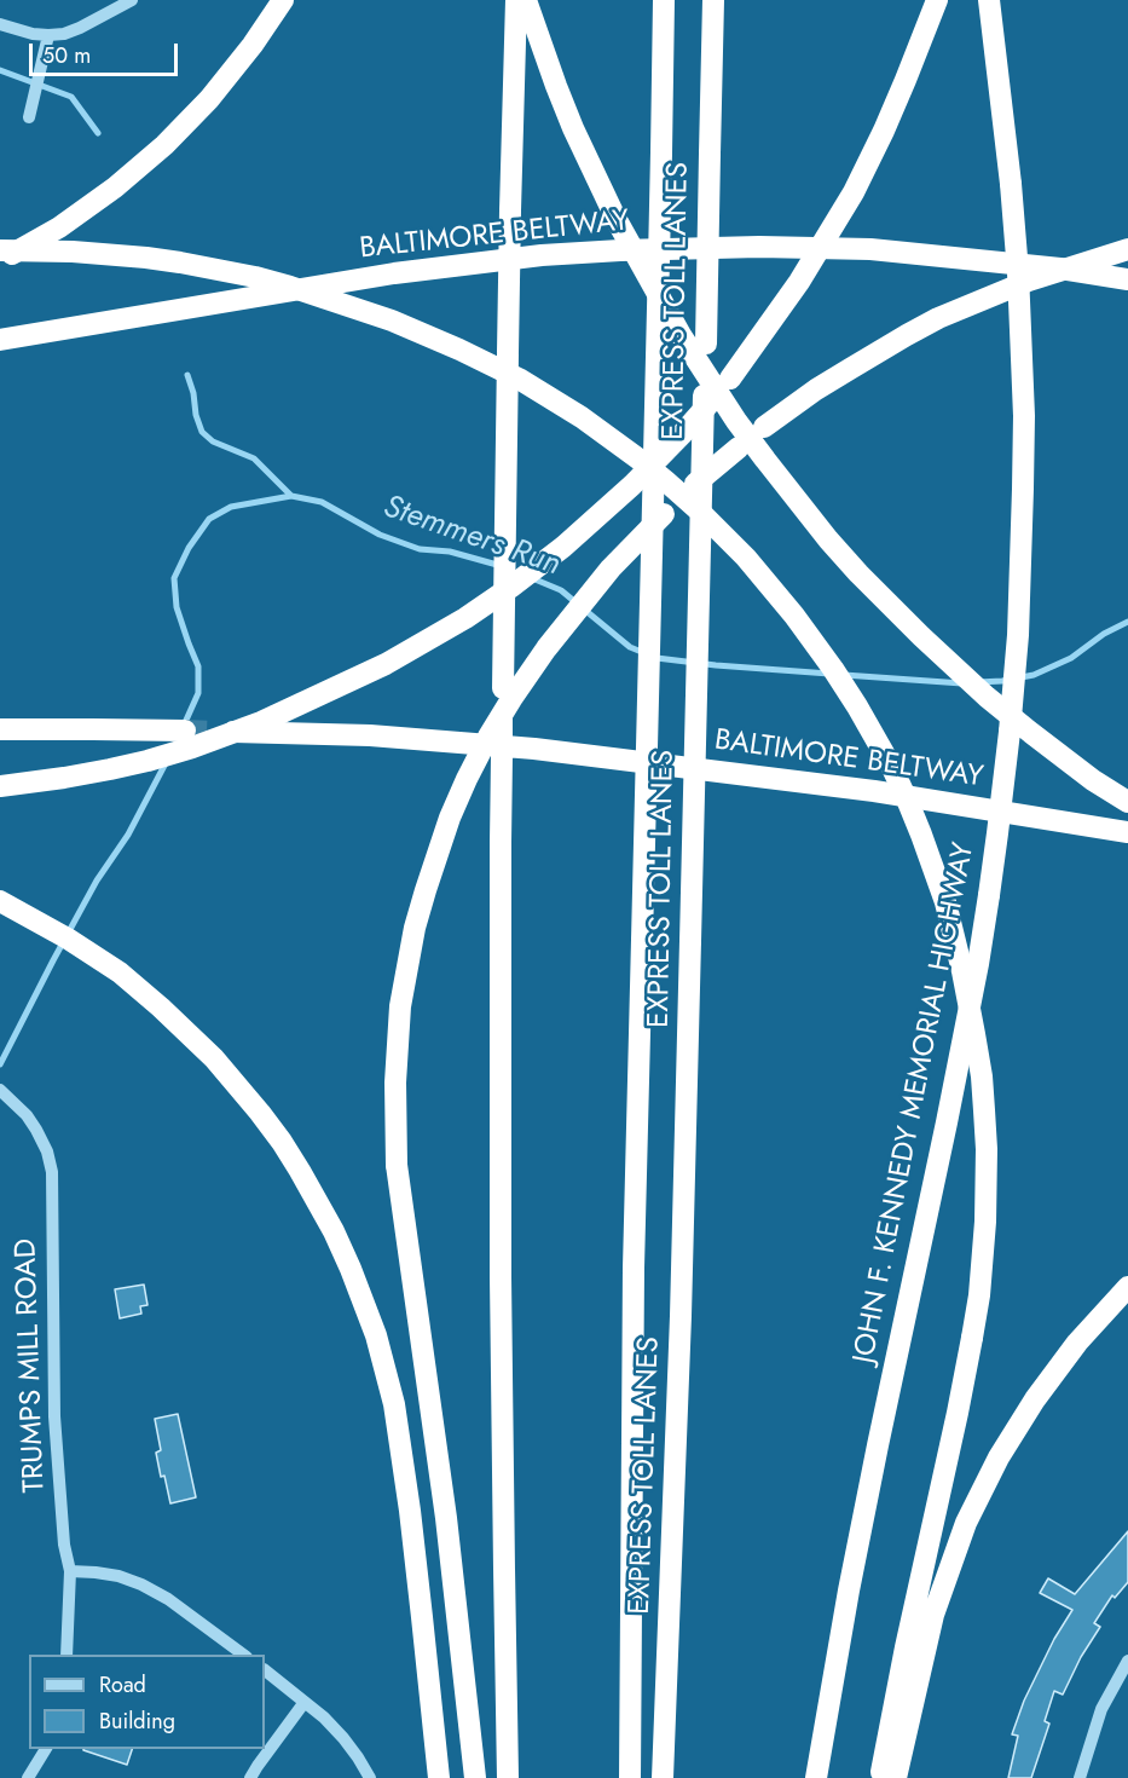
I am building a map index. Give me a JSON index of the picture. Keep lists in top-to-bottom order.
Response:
{
  "streets": {
    "highway": ["BALTIMORE BELTWAY", "EXPRESS TOLL LANES", "JOHN F. KENNEDY MEMORIAL HIGHWAY"],
    "street": ["TRUMPS MILL ROAD"]
  },
  "water": ["Stemmers Run"],
  "legend": ["Road", "Building"],
  "scale_bar": "50 m"
}
